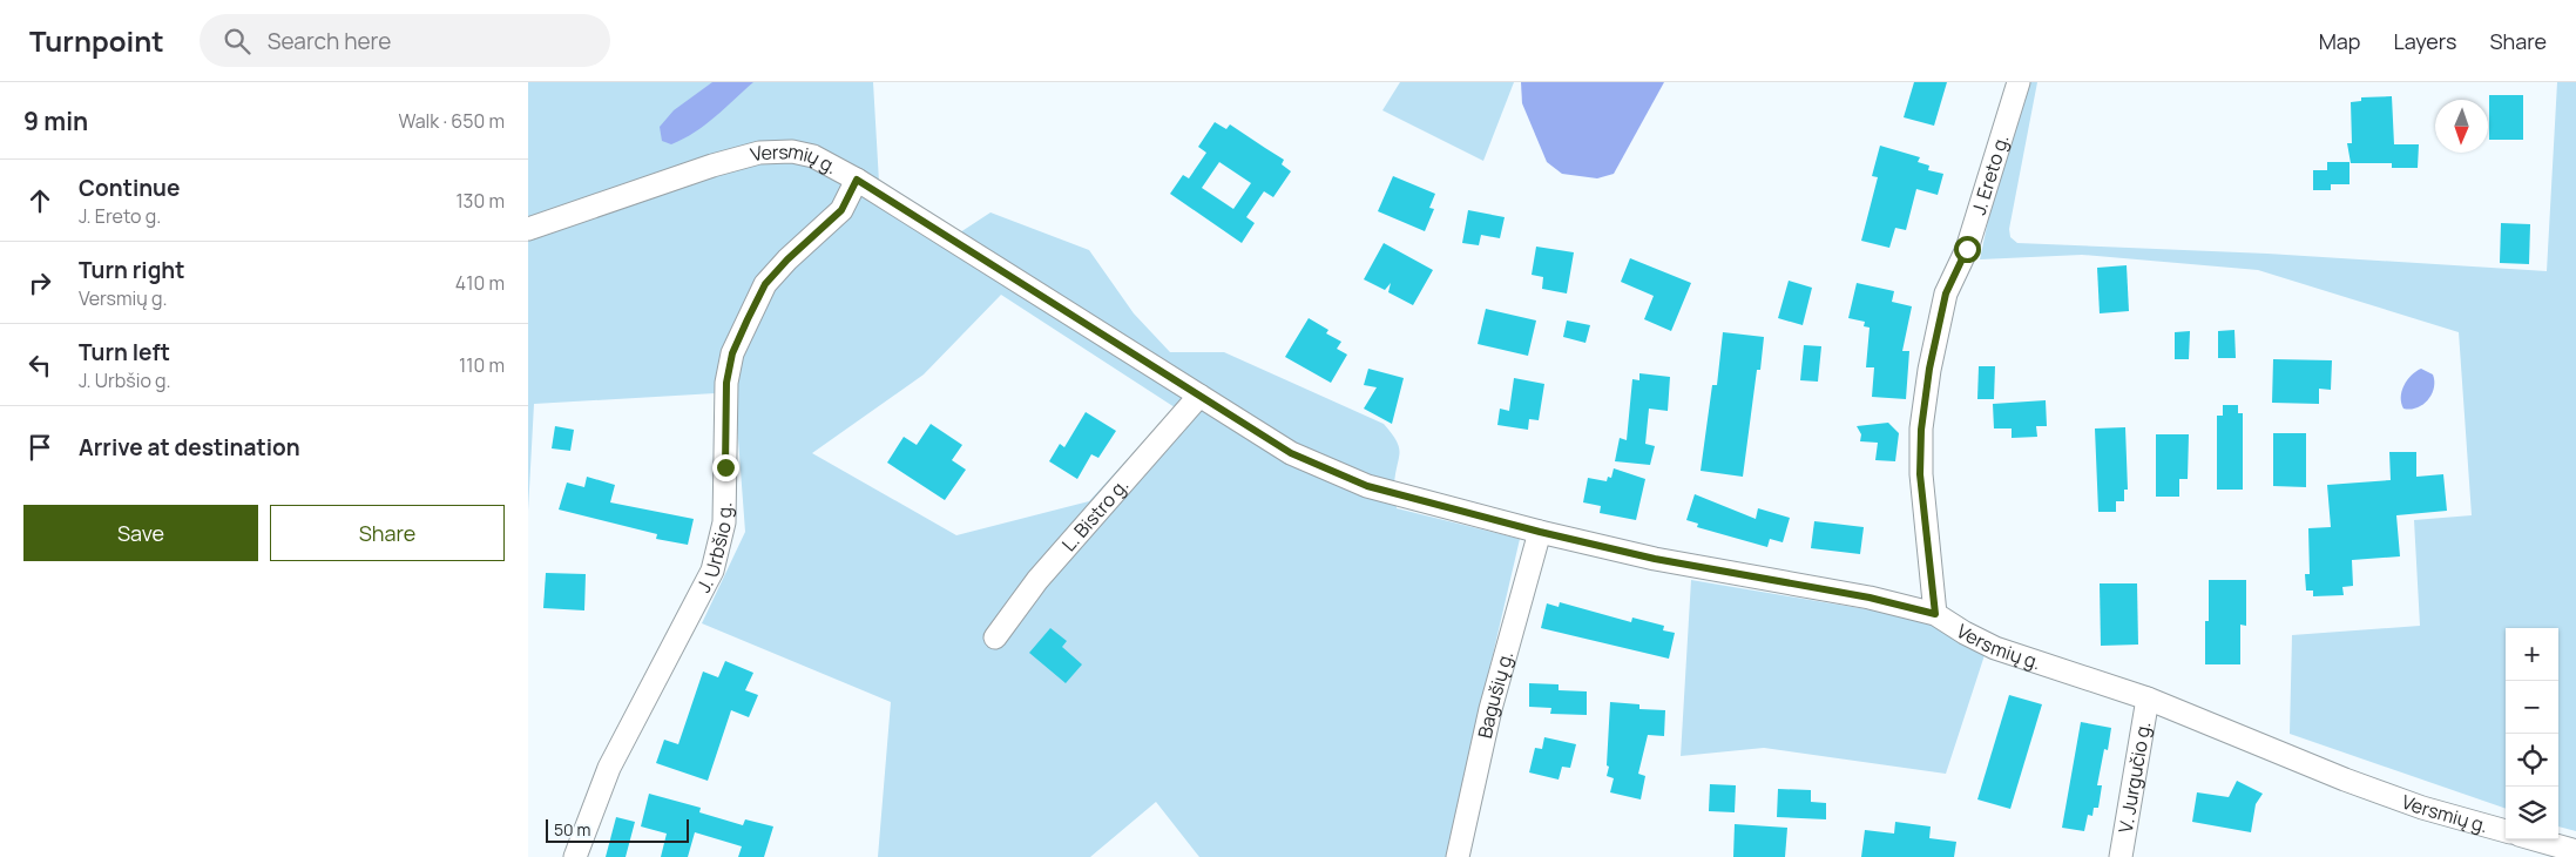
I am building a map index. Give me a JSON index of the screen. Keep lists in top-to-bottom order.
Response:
{
  "streets": {
    "street": [
      "Versmių g.",
      "J. Ereto g.",
      "L. Bistro g.",
      "J. Urbšio g.",
      "Bagušių g.",
      "V. Jurgučio g."
    ]
  },
  "crossings": [
    ["Versmių g.", "J. Ereto g."],
    ["Versmių g.", "L. Bistro g."],
    ["Versmių g.", "J. Urbšio g."],
    ["Versmių g.", "Bagušių g."],
    ["Versmių g.", "V. Jurgučio g."]
  ],
  "scale_bar": "50 m",
  "north": "bottom",
  "page": {
    "header": "Turnpoint",
    "search": "Search here",
    "nav": ["Map", "Layers", "Share"],
    "heading": ["9 min", "Walk · 650 m"],
    "list": [
      ["Continue", "J. Ereto g.", "130 m"],
      ["Turn right", "Versmių g.", "410 m"],
      ["Turn left", "J. Urbšio g.", "110 m"],
      "Arrive at destination"
    ],
    "buttons": ["Save", "Share"],
    "map_buttons": ["+", "−"],
    "scale": "50 m"
  }
}
